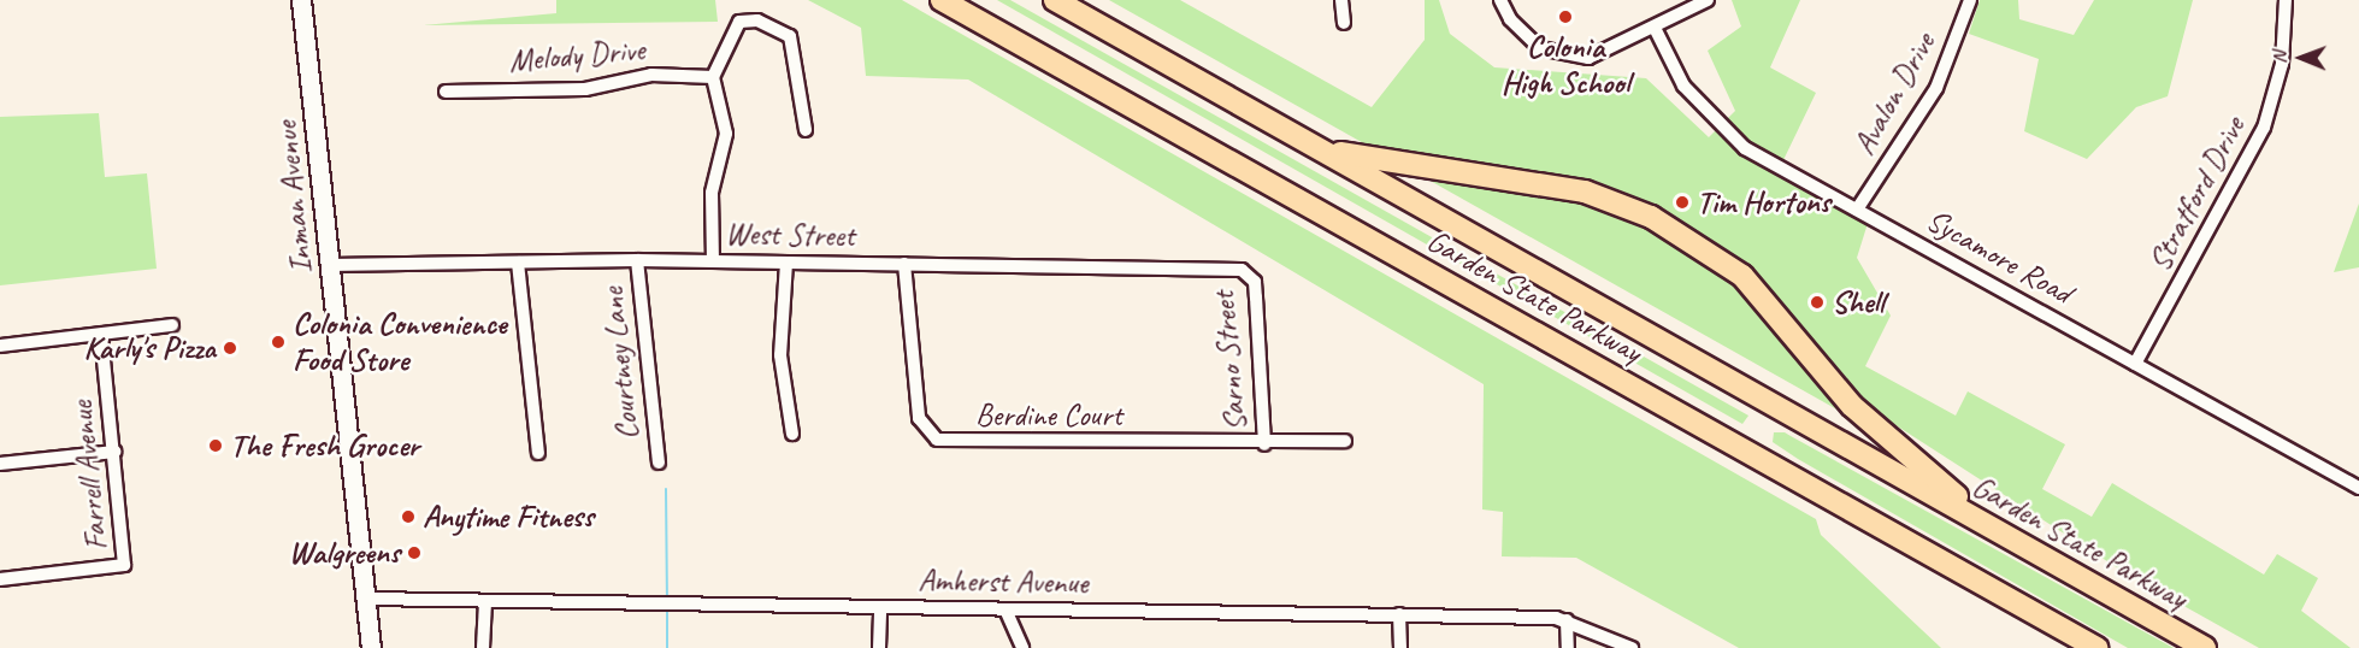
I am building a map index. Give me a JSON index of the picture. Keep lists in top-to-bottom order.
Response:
{
  "streets": {
    "highway": ["Garden State Parkway"],
    "main road": ["Inman Avenue"],
    "street": [
      "Melody Drive",
      "Avalon Drive",
      "Stratford Drive",
      "West Street",
      "Sycamore Road",
      "Sarno Street",
      "Courtney Lane",
      "Berdine Court",
      "Farrell Avenue",
      "Amherst Avenue"
    ]
  },
  "crossings": [
    ["Avalon Drive", "Sycamore Road"],
    ["Stratford Drive", "Sycamore Road"],
    ["Inman Avenue", "West Street"],
    ["Inman Avenue", "Amherst Avenue"],
    ["West Street", "Sarno Street"],
    ["West Street", "Courtney Lane"],
    ["West Street", "Berdine Court"],
    ["Sarno Street", "Berdine Court"]
  ],
  "places": [
    "Colonia High School",
    "Tim Hortons",
    "Shell",
    "Colonia Convenience Food Store",
    "Karly's Pizza",
    "The Fresh Grocer",
    "Anytime Fitness",
    "Walgreens"
  ],
  "north": "left"
}
